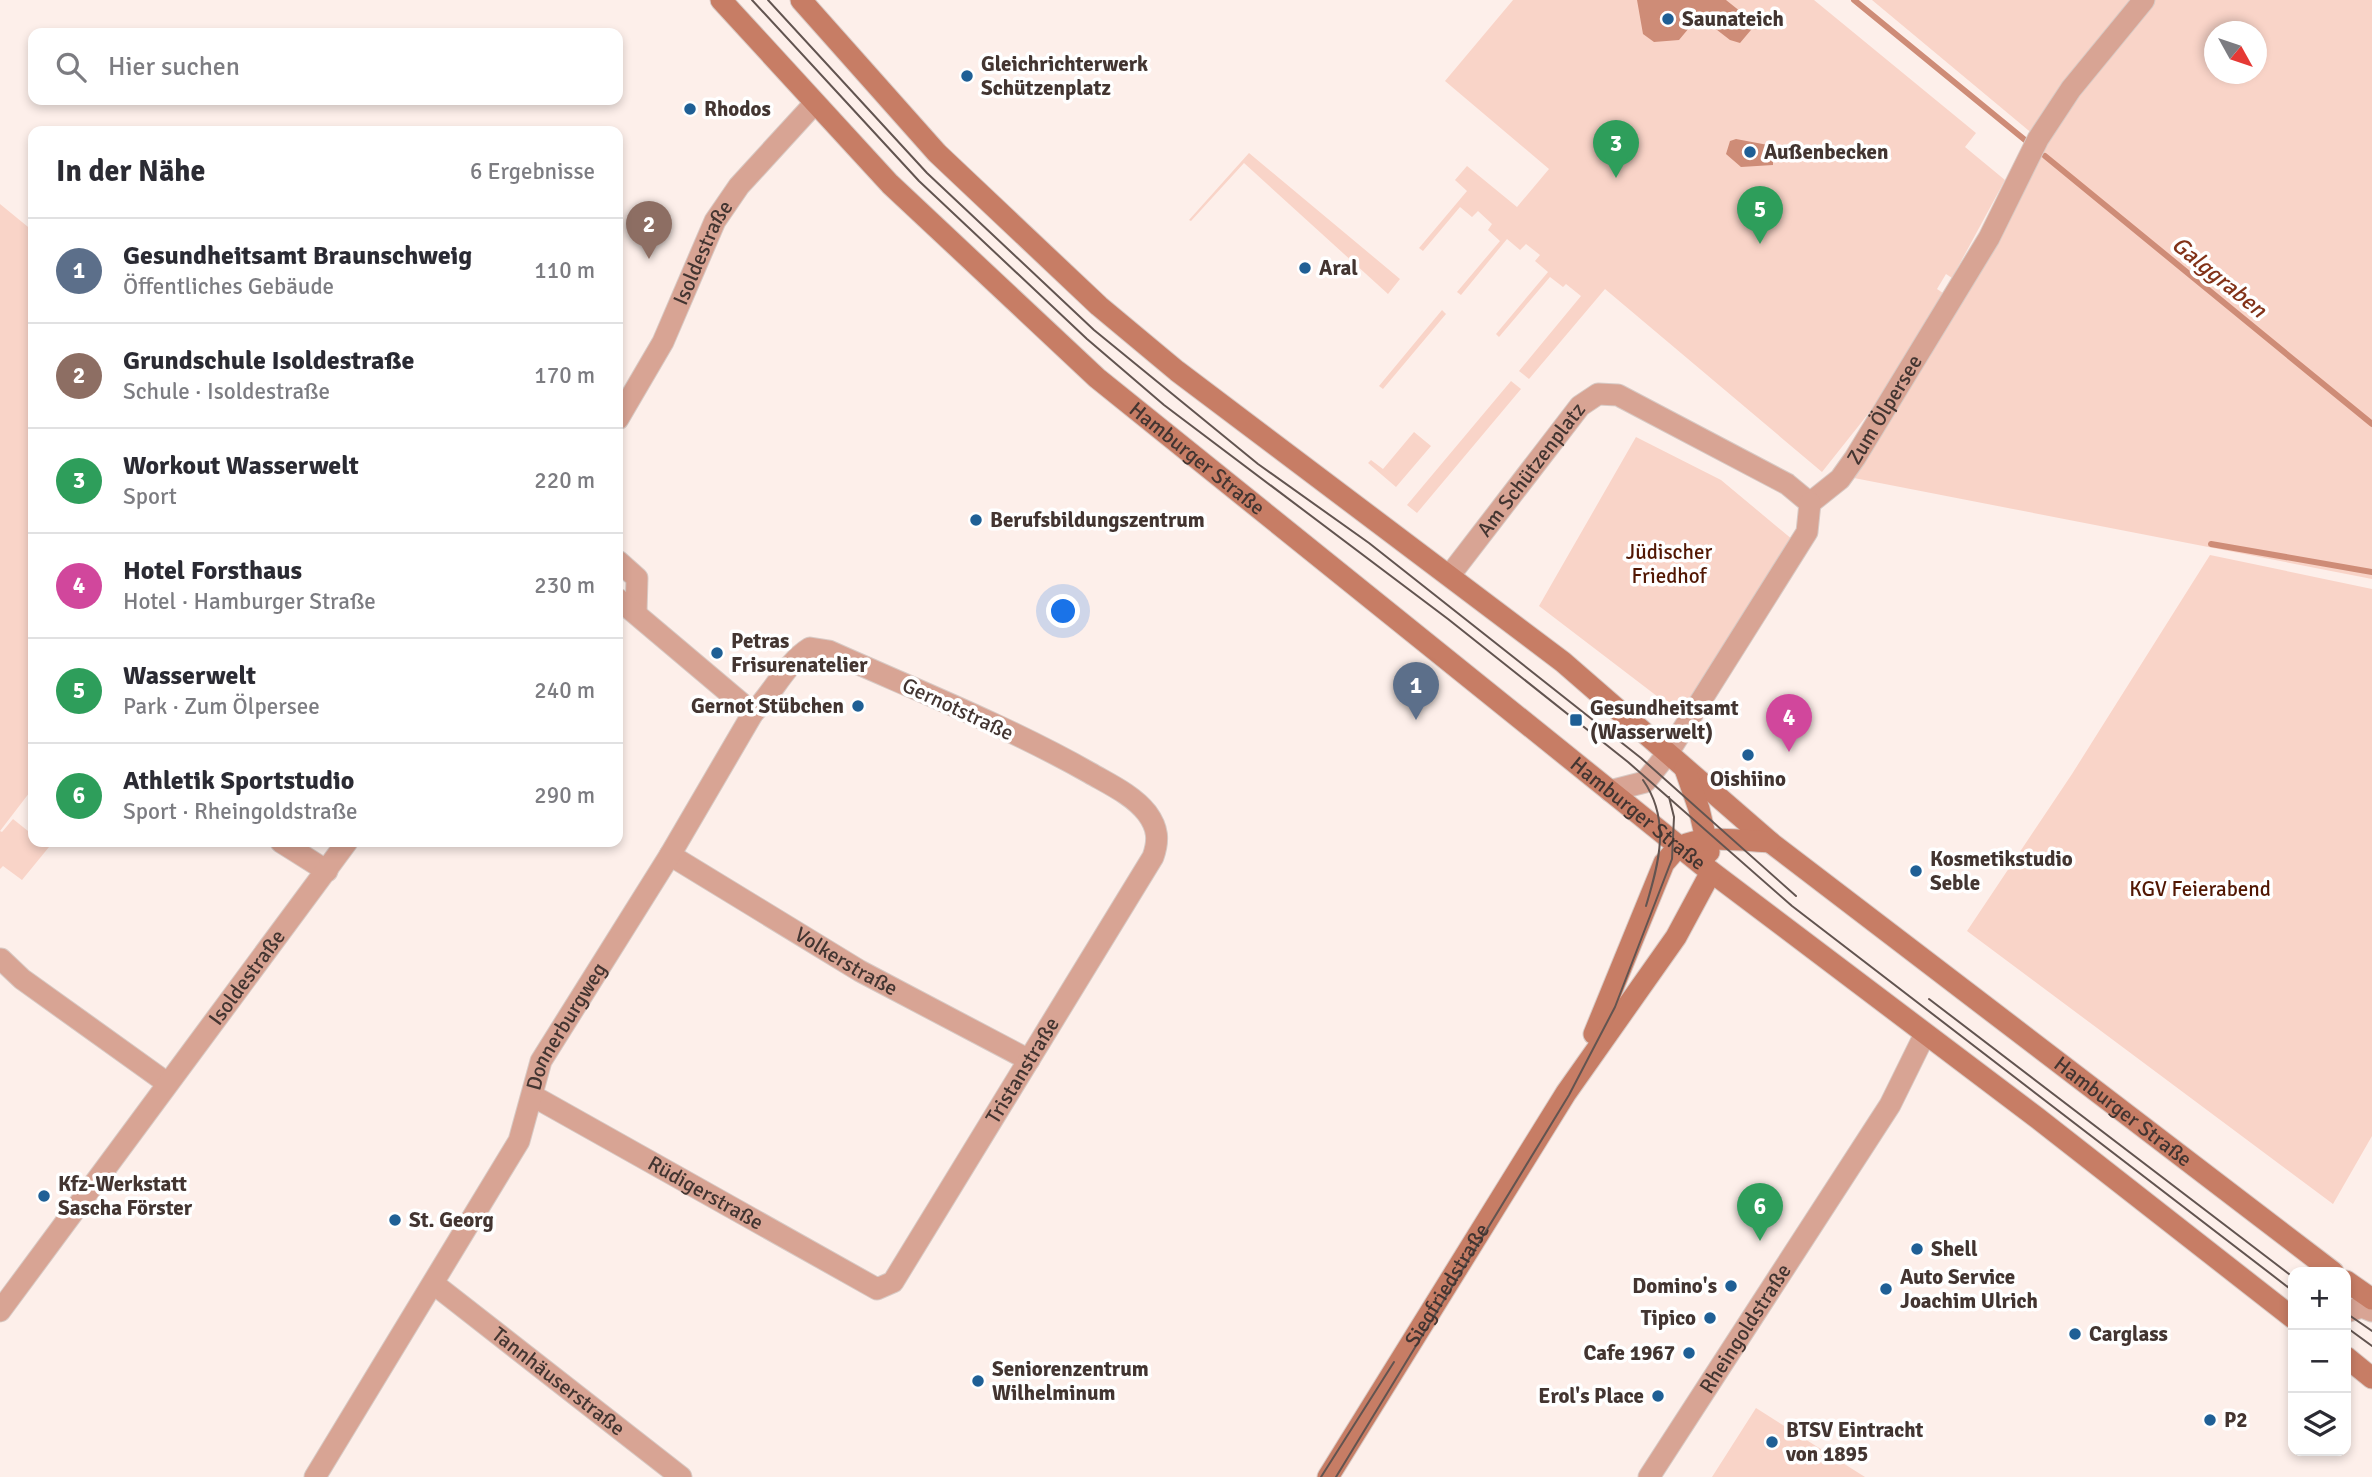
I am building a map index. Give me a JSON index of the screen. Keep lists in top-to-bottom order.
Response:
{
  "streets": {
    "main road": ["Hamburger Straße", "Siegfriedstraße"],
    "street": [
      "Isoldestraße",
      "Zum Ölpersee",
      "Am Schützenplatz",
      "Gernotstraße",
      "Volkerstraße",
      "Donnerburgweg",
      "Tristanstraße",
      "Rüdigerstraße",
      "Rheingoldstraße",
      "Tannhäuserstraße"
    ]
  },
  "crossings": [
    ["Isoldestraße", "Hamburger Straße"],
    ["Zum Ölpersee", "Am Schützenplatz"],
    ["Hamburger Straße", "Am Schützenplatz"],
    ["Hamburger Straße", "Siegfriedstraße"],
    ["Hamburger Straße", "Rheingoldstraße"],
    ["Gernotstraße", "Donnerburgweg"],
    ["Gernotstraße", "Tristanstraße"],
    ["Volkerstraße", "Donnerburgweg"],
    ["Volkerstraße", "Tristanstraße"],
    ["Donnerburgweg", "Rüdigerstraße"],
    ["Donnerburgweg", "Tannhäuserstraße"],
    ["Tristanstraße", "Rüdigerstraße"]
  ],
  "water": ["Galggraben"],
  "parks": ["Jüdischer Friedhof", "KGV Feierabend"],
  "places": {
    "other": [
      "Saunateich",
      "Gleichrichterwerk Schützenplatz",
      "Rhodos",
      "Außenbecken",
      "Aral",
      "Berufsbildungszentrum",
      "Petras Frisurenatelier",
      "Gernot Stübchen",
      "Oishiino",
      "Kosmetikstudio Seble",
      "Kfz-Werkstatt Sascha Förster",
      "St. Georg",
      "Shell",
      "Domino's",
      "Auto Service Joachim Ulrich",
      "Tipico",
      "Carglass",
      "Cafe 1967",
      "Seniorenzentrum Wilhelminum",
      "Erol's Place",
      "P2",
      "BTSV Eintracht von 1895"
    ],
    "transit": ["Gesundheitsamt (Wasserwelt)"]
  },
  "north": "bottom right",
  "page": {
    "search": "Hier suchen",
    "pins": [
      "3",
      "5",
      "2",
      "1",
      "4",
      "6"
    ],
    "heading": ["In der Nähe", "6 Ergebnisse"],
    "list": [
      {
        "mark": "1",
        "name": "Gesundheitsamt Braunschweig",
        "note": "Öffentliches Gebäude",
        "value": "110 m"
      },
      {
        "mark": "2",
        "name": "Grundschule Isoldestraße",
        "note": "Schule · Isoldestraße",
        "value": "170 m"
      },
      {
        "mark": "3",
        "name": "Workout Wasserwelt",
        "note": "Sport",
        "value": "220 m"
      },
      {
        "mark": "4",
        "name": "Hotel Forsthaus",
        "note": "Hotel · Hamburger Straße",
        "value": "230 m"
      },
      {
        "mark": "5",
        "name": "Wasserwelt",
        "note": "Park · Zum Ölpersee",
        "value": "240 m"
      },
      {
        "mark": "6",
        "name": "Athletik Sportstudio",
        "note": "Sport · Rheingoldstraße",
        "value": "290 m"
      }
    ],
    "map_buttons": ["+", "−"]
  }
}
